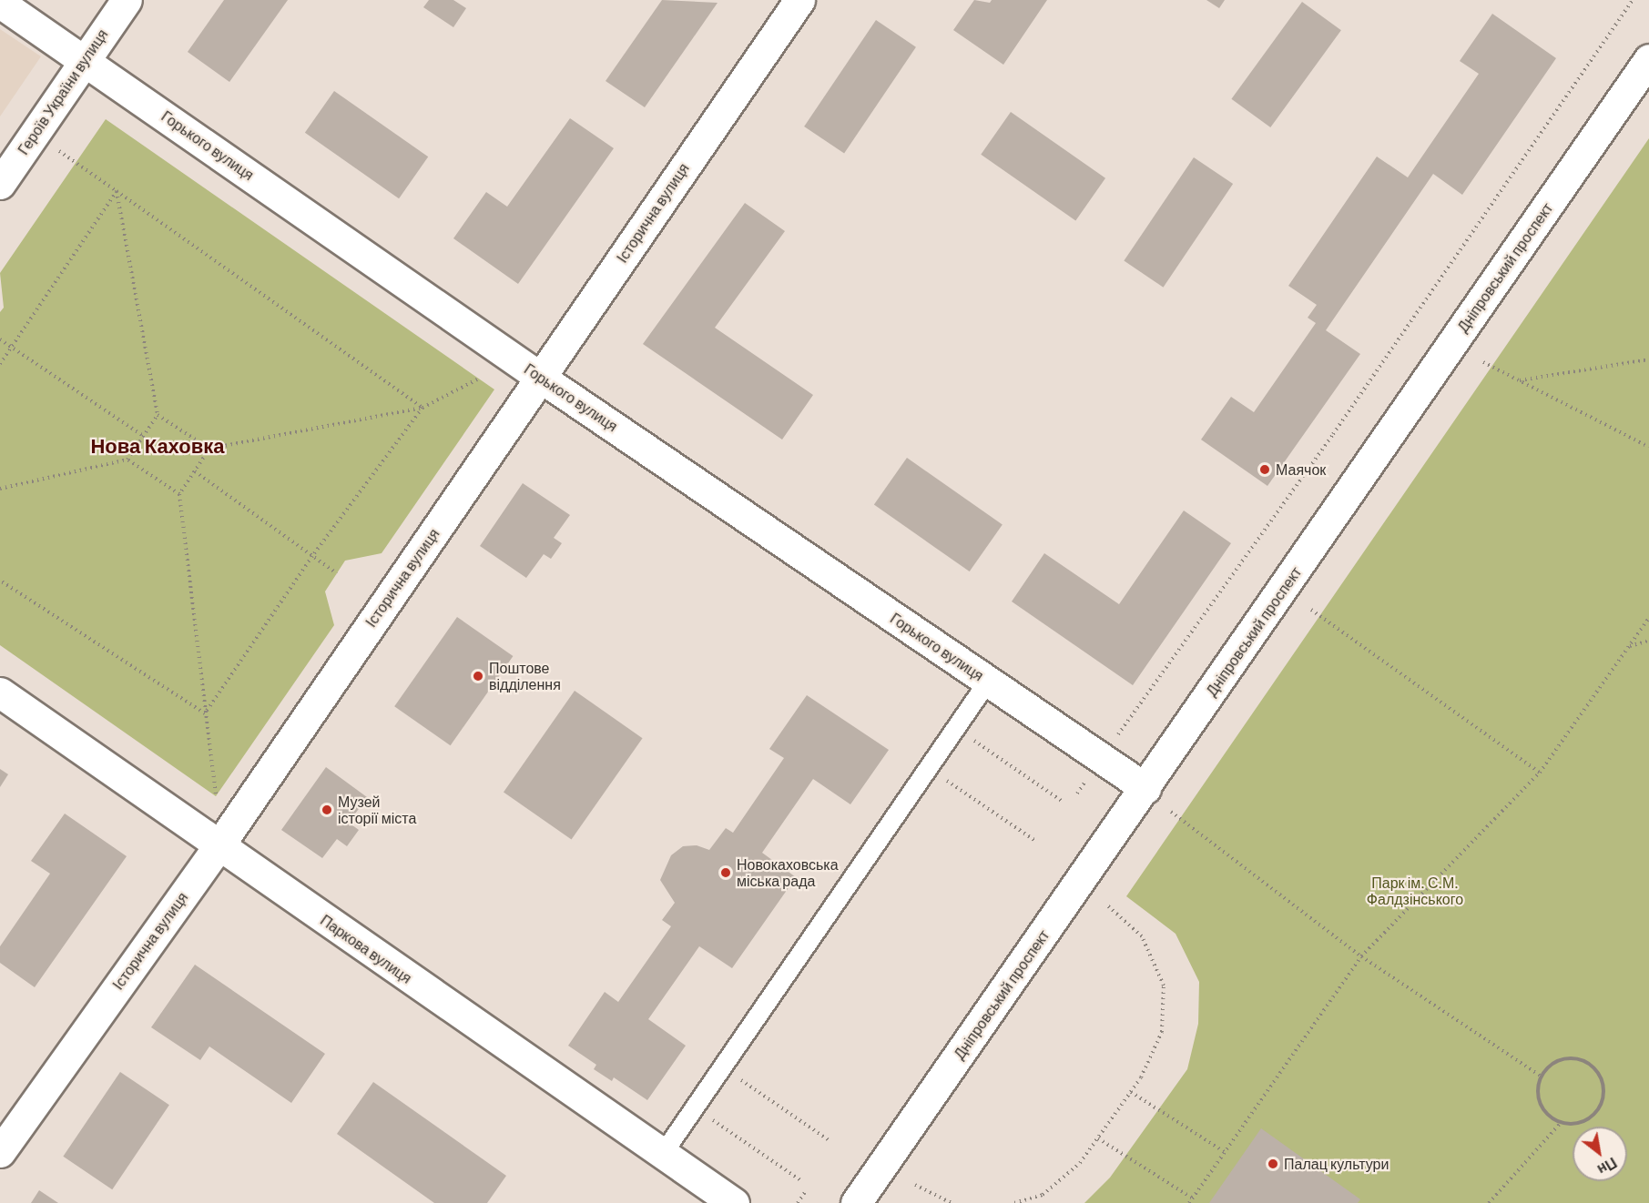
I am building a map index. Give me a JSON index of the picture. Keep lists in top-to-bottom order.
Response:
{
  "streets": {
    "street": [
      "Героїв України вулиця",
      "Горького вулиця",
      "Історична вулиця",
      "Дніпровський проспект",
      "Паркова вулиця"
    ]
  },
  "crossings": [
    ["Героїв України вулиця", "Горького вулиця"],
    ["Горького вулиця", "Історична вулиця"],
    ["Горького вулиця", "Дніпровський проспект"],
    ["Історична вулиця", "Паркова вулиця"]
  ],
  "districts": ["Нова Каховка"],
  "parks": ["Парк ім. С.М. Фалдзінського"],
  "places": [
    "Маячок",
    "Поштове відділення",
    "Музей історії міста",
    "Новокаховська міська рада",
    "Палац культури"
  ],
  "north": "bottom right"
}
